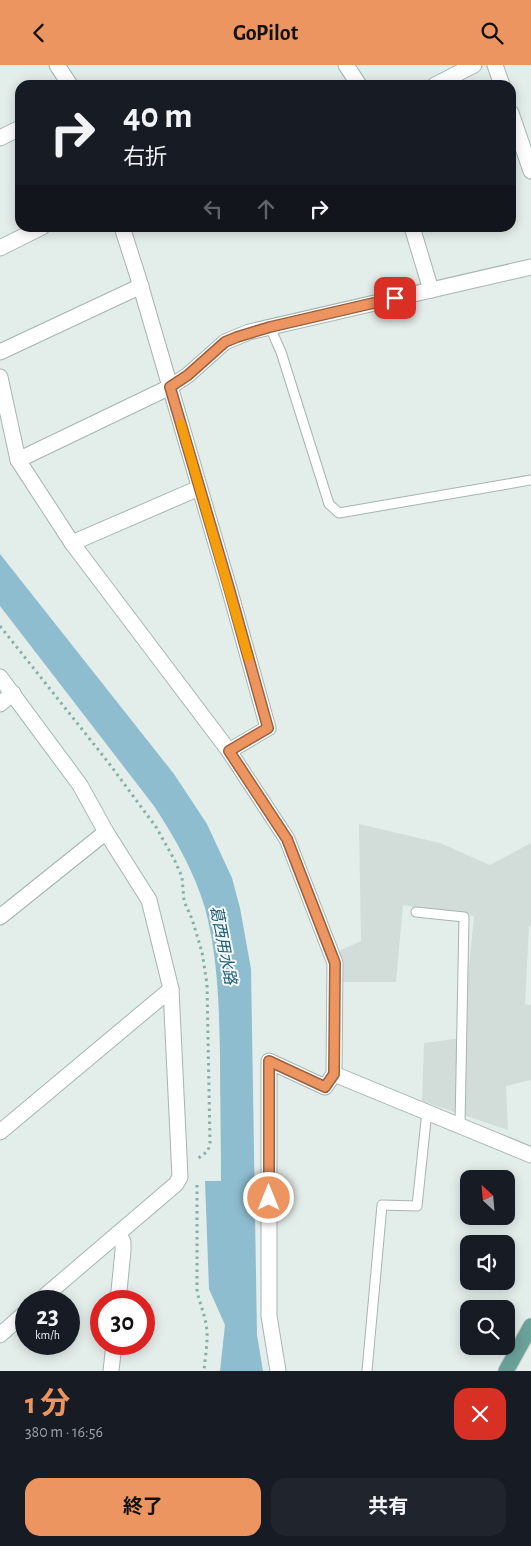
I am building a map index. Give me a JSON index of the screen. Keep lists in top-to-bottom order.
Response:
{
  "water": ["葛西用水路"],
  "north": "top left",
  "page": {
    "header": "GoPilot",
    "turn": ["40 m", "右折"],
    "speed": "23 km/h",
    "limit": "30",
    "heading": ["1 分", "380 m · 16:56"],
    "buttons": ["終了", "共有"]
  }
}
